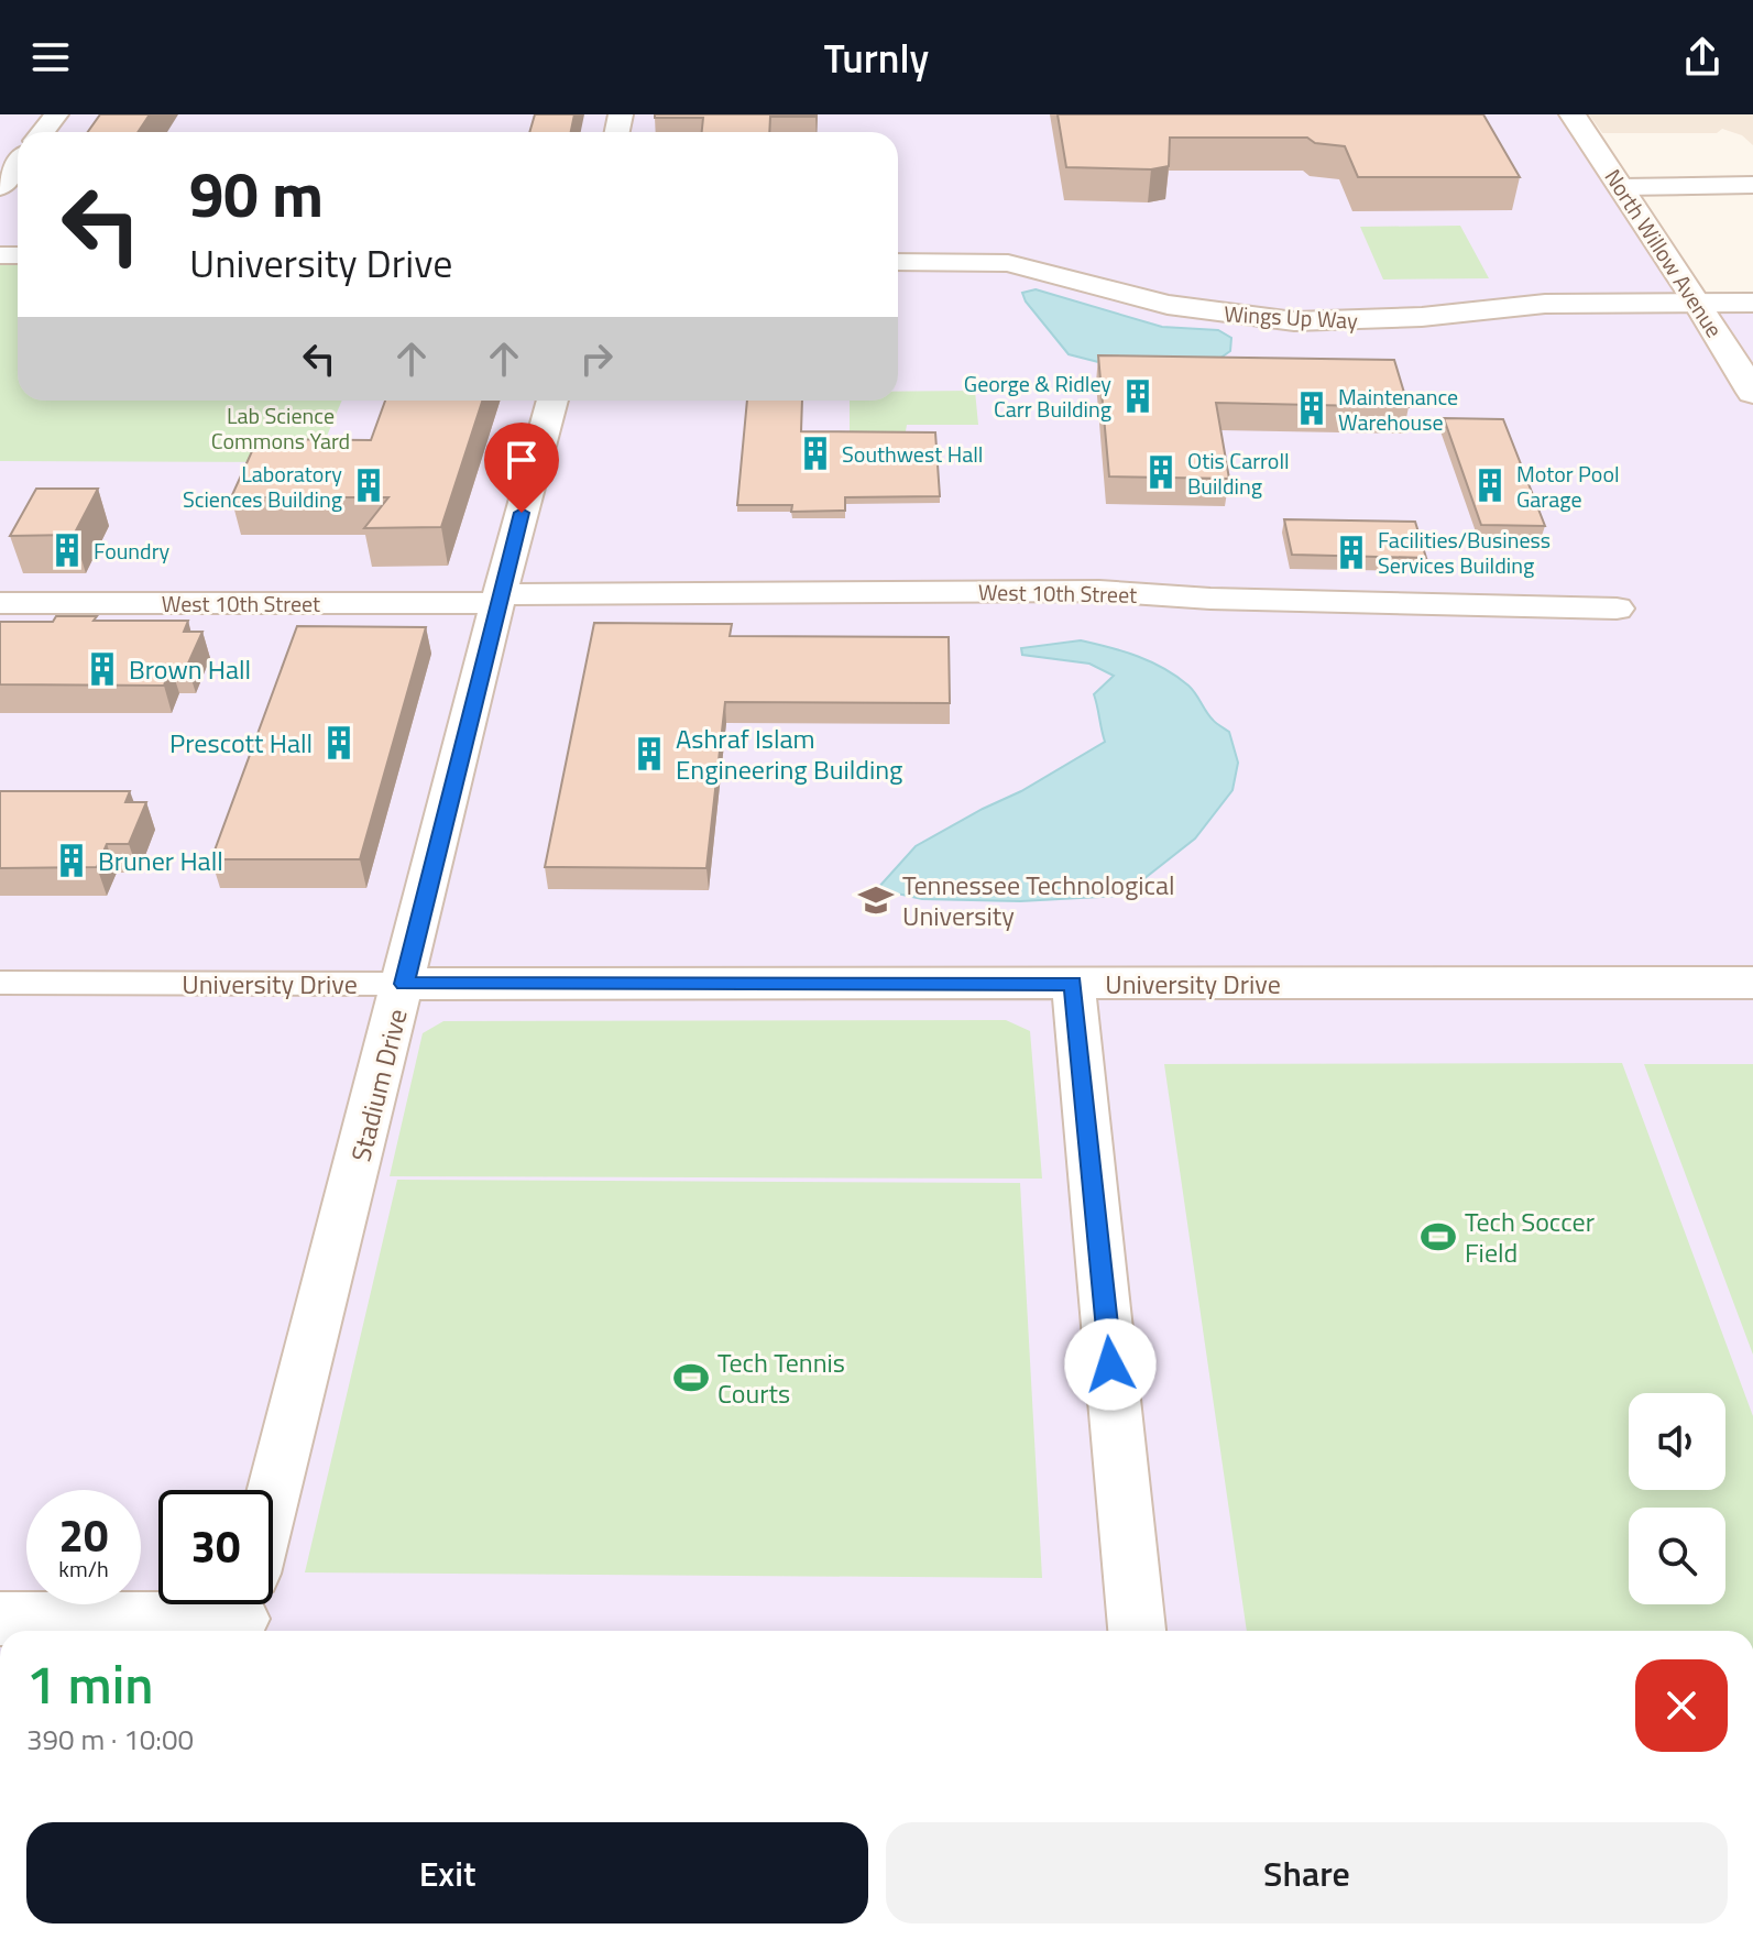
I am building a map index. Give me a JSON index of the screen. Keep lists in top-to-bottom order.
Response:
{
  "streets": {
    "main road": ["North Willow Avenue"],
    "street": [
      "Wings Up Way",
      "West 10th Street",
      "University Drive",
      "Stadium Drive"
    ]
  },
  "crossings": [
    ["North Willow Avenue", "Wings Up Way"],
    ["West 10th Street", "Stadium Drive"],
    ["University Drive", "Stadium Drive"]
  ],
  "parks": ["Lab Science Commons Yard"],
  "places": {
    "building": [
      "George & Ridley Carr Building",
      "Maintenance Warehouse",
      "Southwest Hall",
      "Otis Carroll Building",
      "Laboratory Sciences Building",
      "Motor Pool Garage",
      "Foundry",
      "Facilities/Business Services Building",
      "Brown Hall",
      "Prescott Hall",
      "Ashraf Islam Engineering Building",
      "Bruner Hall"
    ],
    "school or university": ["Tennessee Technological University"],
    "sports": ["Tech Soccer Field", "Tech Tennis Courts"]
  },
  "page": {
    "header": "Turnly",
    "turn": ["90 m", "University Drive"],
    "speed": "20 km/h",
    "limit": "30",
    "heading": ["1 min", "390 m · 10:00"],
    "buttons": ["Exit", "Share"]
  }
}
